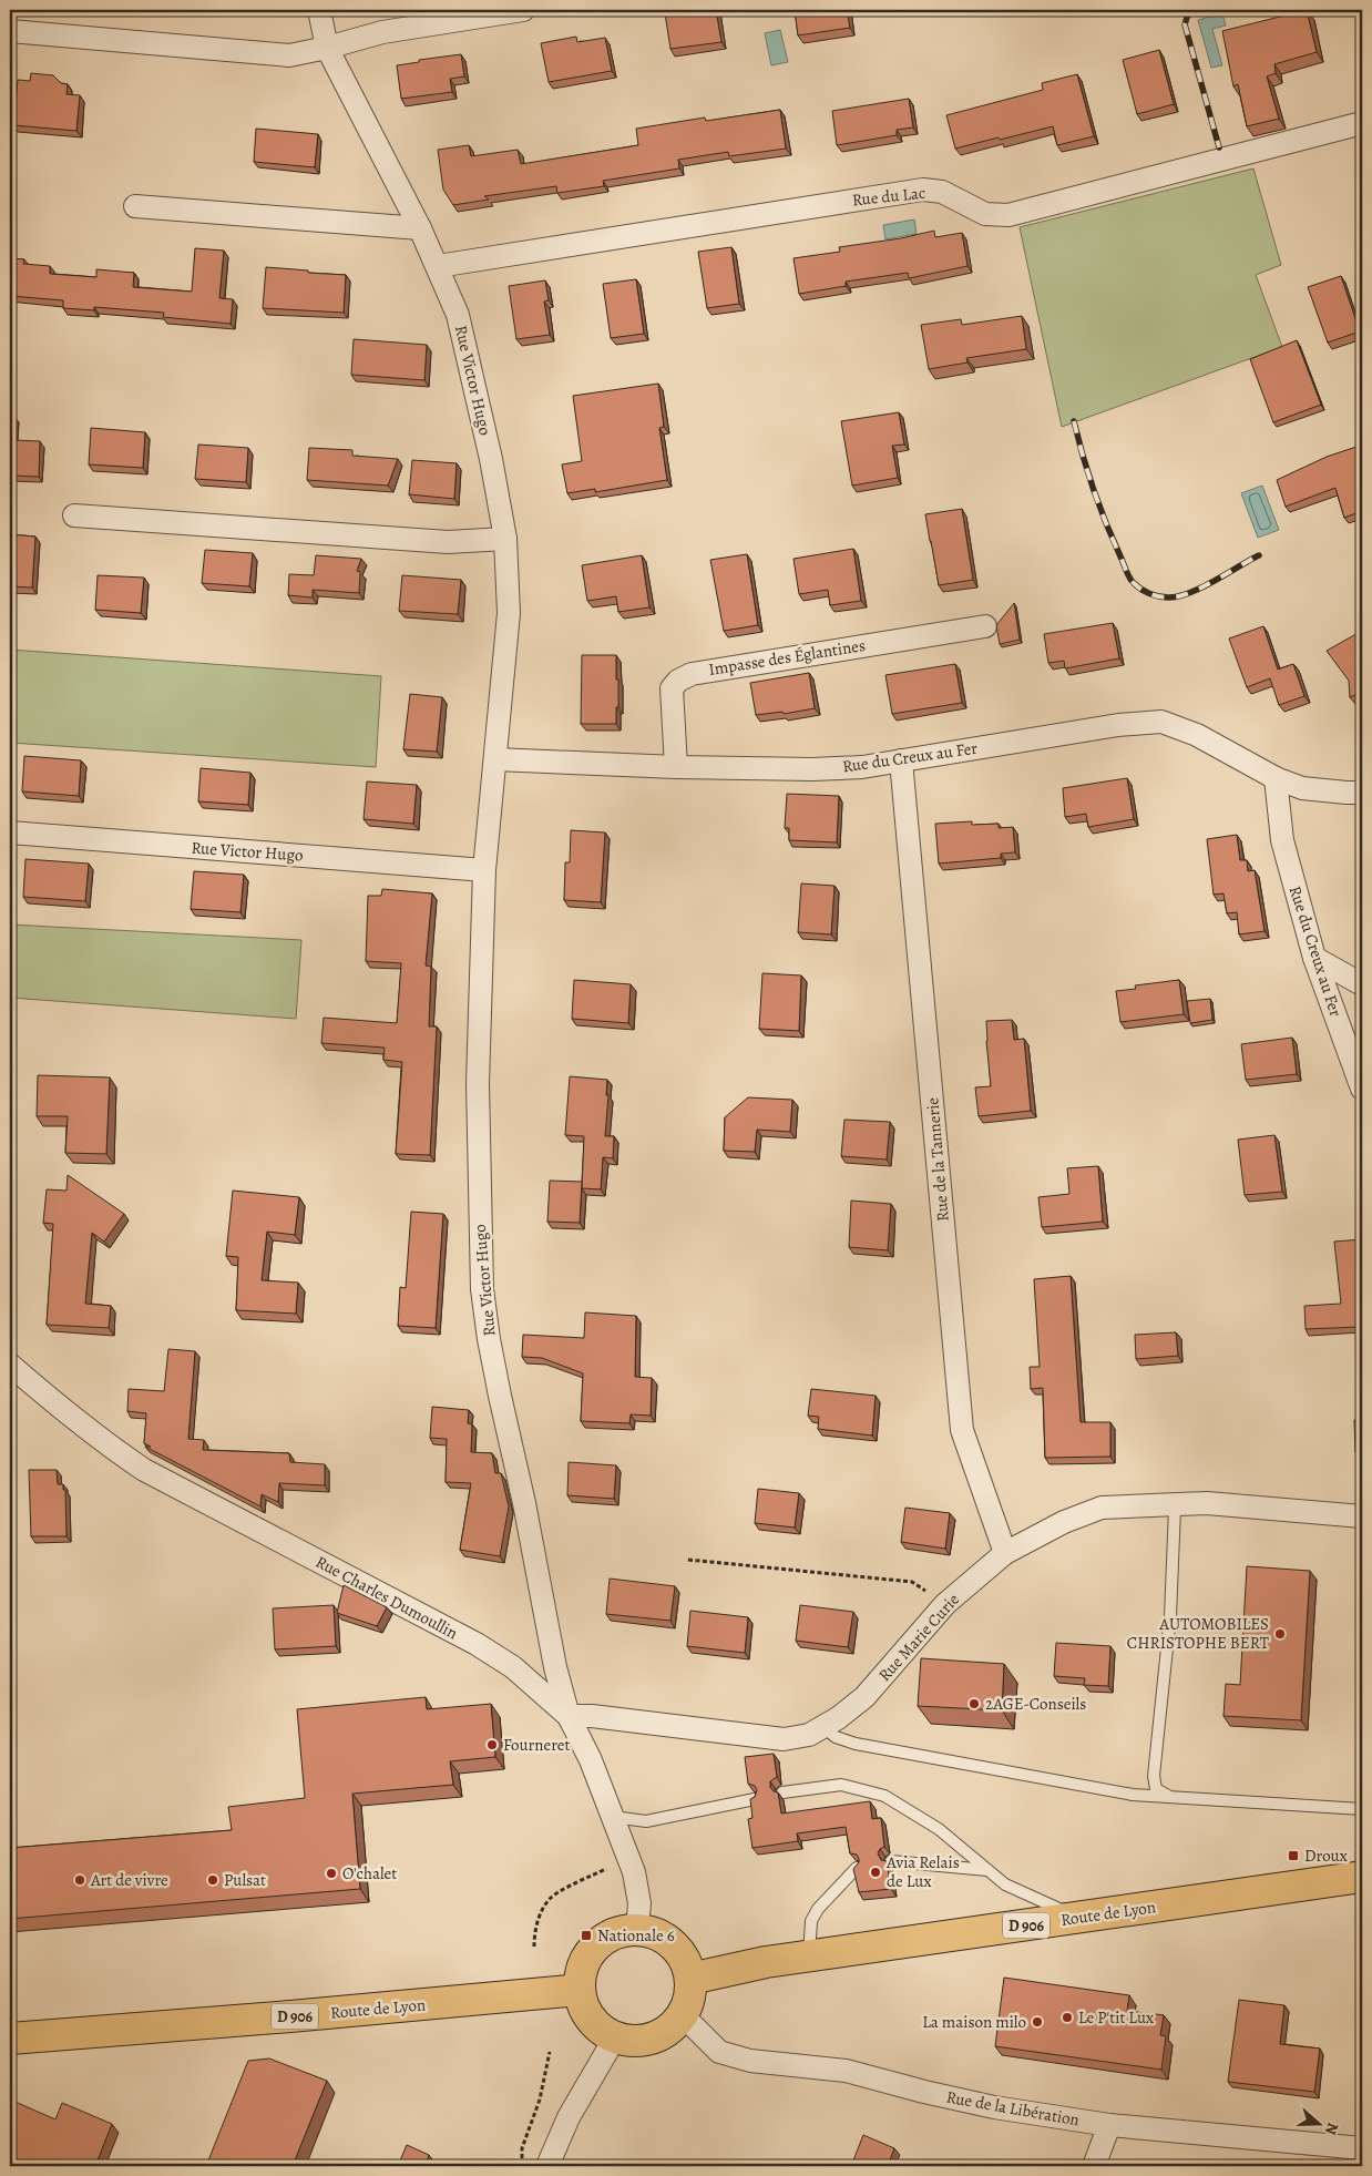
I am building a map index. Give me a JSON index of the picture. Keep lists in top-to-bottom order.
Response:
{
  "streets": {
    "main road": ["Route de Lyon", "D 906"],
    "street": [
      "Rue du Lac",
      "Rue Victor Hugo",
      "Impasse des Églantines",
      "Rue du Creux au Fer",
      "Rue de la Tannerie",
      "Rue Charles Dumoullin",
      "Rue Marie Curie",
      "Rue de la Libération"
    ]
  },
  "crossings": [
    ["Rue du Lac", "Rue Victor Hugo"],
    ["Rue Victor Hugo", "Rue du Creux au Fer"],
    ["Rue Victor Hugo", "Rue Charles Dumoullin"],
    ["Rue Victor Hugo", "Rue Marie Curie"],
    ["Impasse des Églantines", "Rue du Creux au Fer"],
    ["Rue du Creux au Fer", "Rue de la Tannerie"],
    ["Rue de la Tannerie", "Rue Marie Curie"],
    ["Rue Charles Dumoullin", "Rue Marie Curie"],
    ["Rue Charles Dumoullin", "Route de Lyon"],
    ["Rue Charles Dumoullin", "Rue de la Libération"],
    ["Route de Lyon", "Rue de la Libération"]
  ],
  "places": {
    "other": [
      "AUTOMOBILES CHRISTOPHE BERT",
      "2AGE-Conseils",
      "Fourneret",
      "Avia Relais de Lux",
      "O'chalet",
      "Art de vivre",
      "Pulsat",
      "Le P'tit Lux",
      "La maison milo"
    ],
    "transit": ["Droux", "Nationale 6"]
  },
  "north": "right"
}
